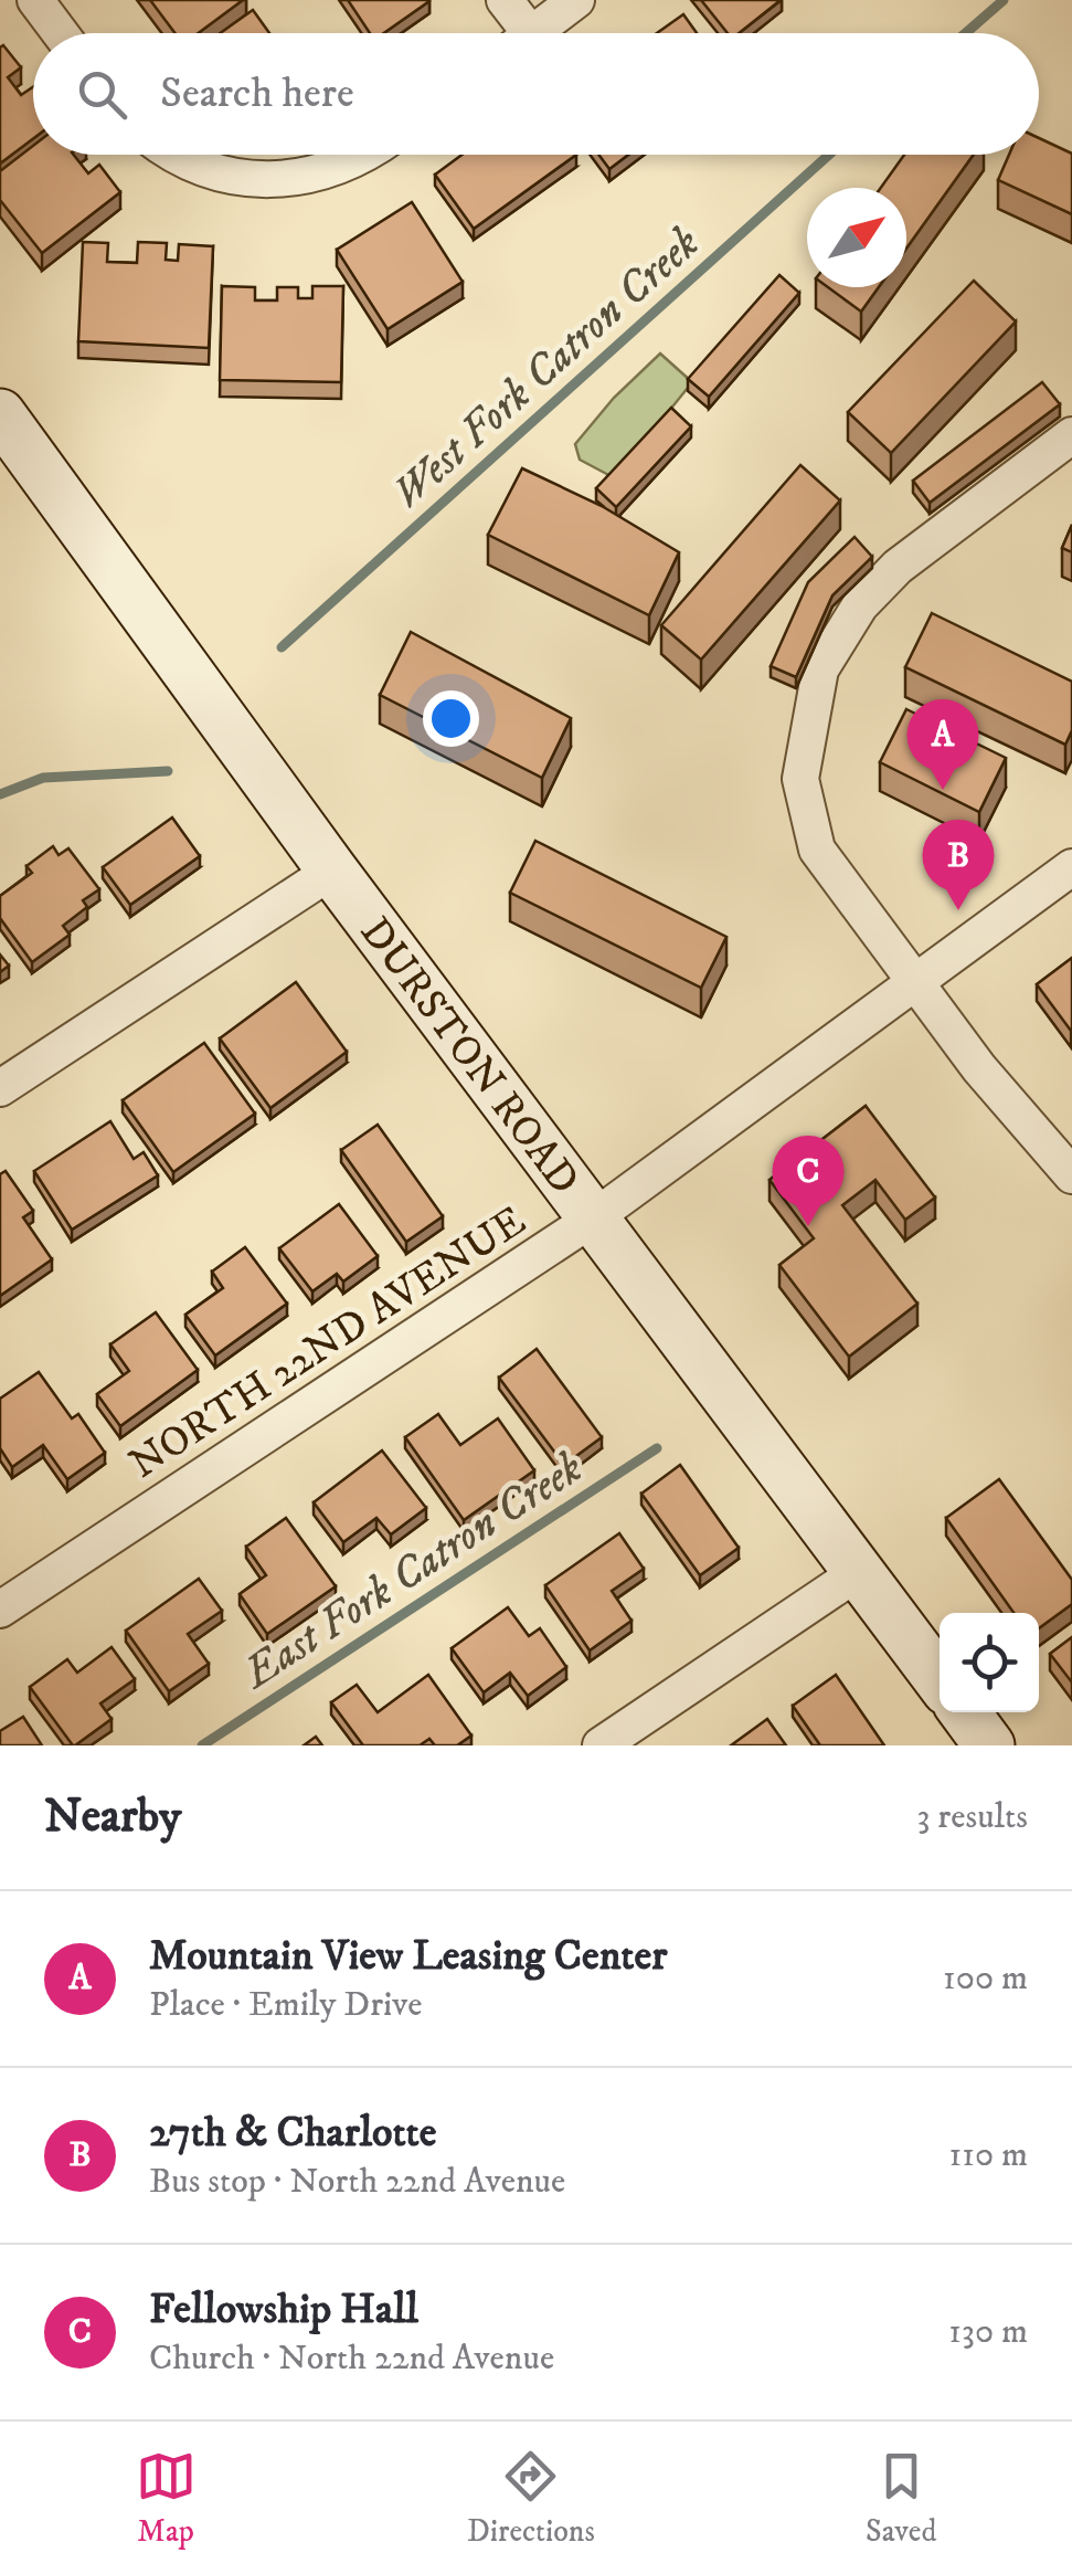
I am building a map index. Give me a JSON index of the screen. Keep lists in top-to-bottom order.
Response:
{
  "streets": {
    "main road": ["DURSTON ROAD"],
    "street": ["NORTH 22ND AVENUE"]
  },
  "crossings": [
    ["DURSTON ROAD", "NORTH 22ND AVENUE"]
  ],
  "water": ["West Fork Catron Creek", "East Fork Catron Creek"],
  "north": "top right",
  "page": {
    "search": "Search here",
    "pins": ["A", "B", "C"],
    "heading": ["Nearby", "3 results"],
    "list": [
      {
        "mark": "A",
        "name": "Mountain View Leasing Center",
        "note": "Place · Emily Drive",
        "value": "100 m"
      },
      {
        "mark": "B",
        "name": "27th & Charlotte",
        "note": "Bus stop · North 22nd Avenue",
        "value": "110 m"
      },
      {
        "mark": "C",
        "name": "Fellowship Hall",
        "note": "Church · North 22nd Avenue",
        "value": "130 m"
      }
    ],
    "nav": ["Map", "Directions", "Saved"]
  }
}
